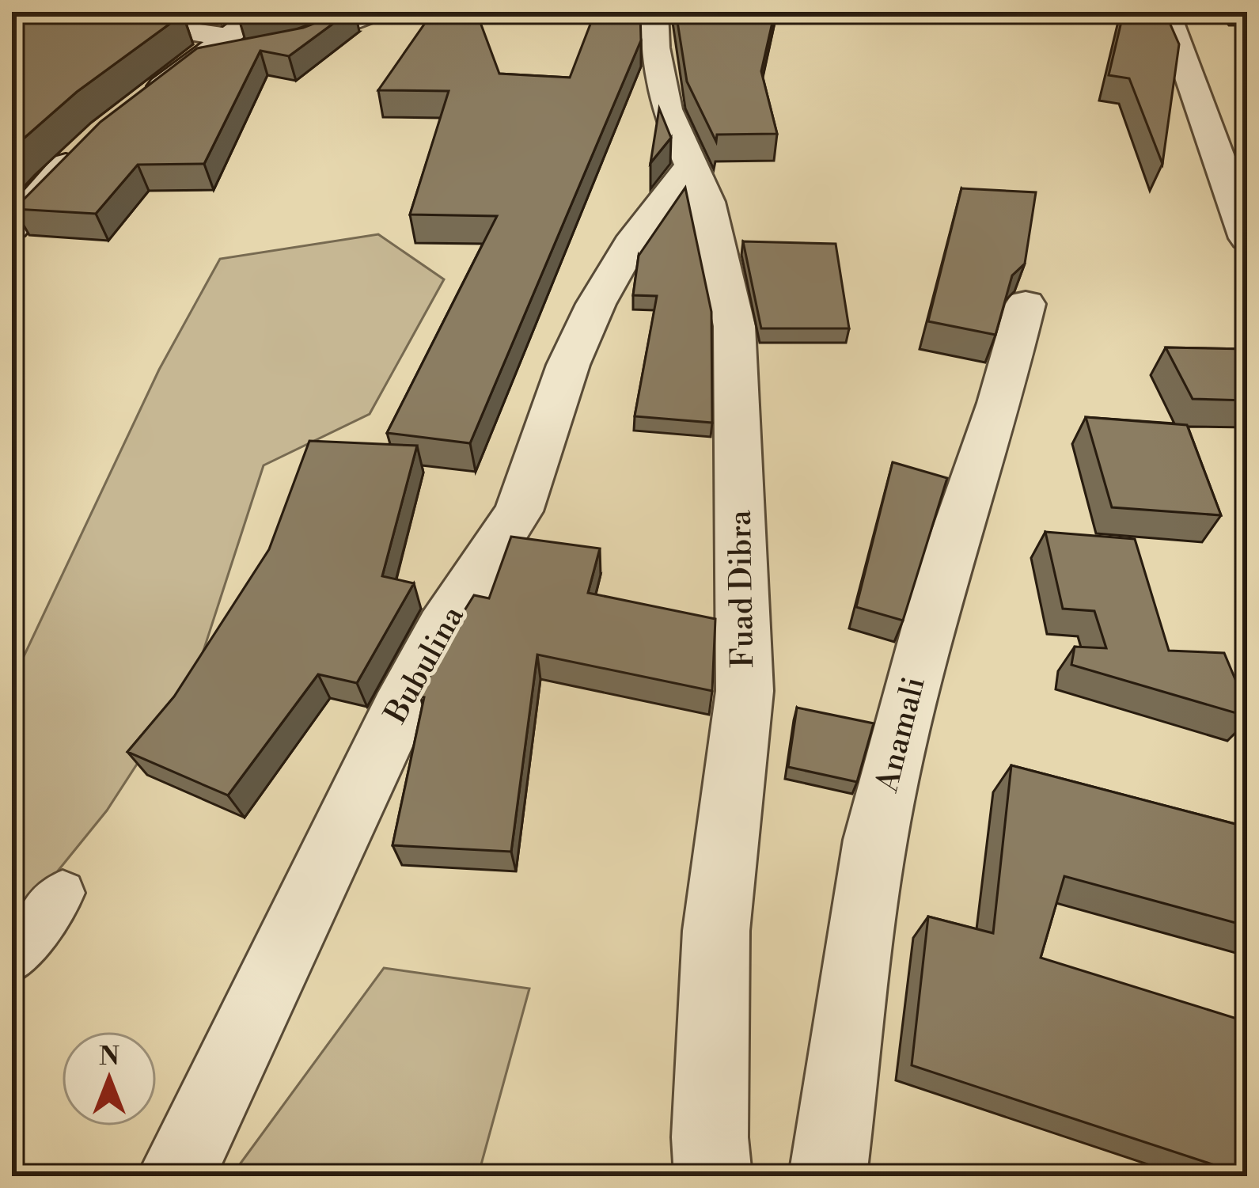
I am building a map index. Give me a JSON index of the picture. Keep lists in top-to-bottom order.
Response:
{
  "streets": {
    "street": ["Fuad Dibra", "Bubulina", "Anamali"]
  },
  "crossings": [
    ["Fuad Dibra", "Bubulina"]
  ],
  "north": "top"
}
